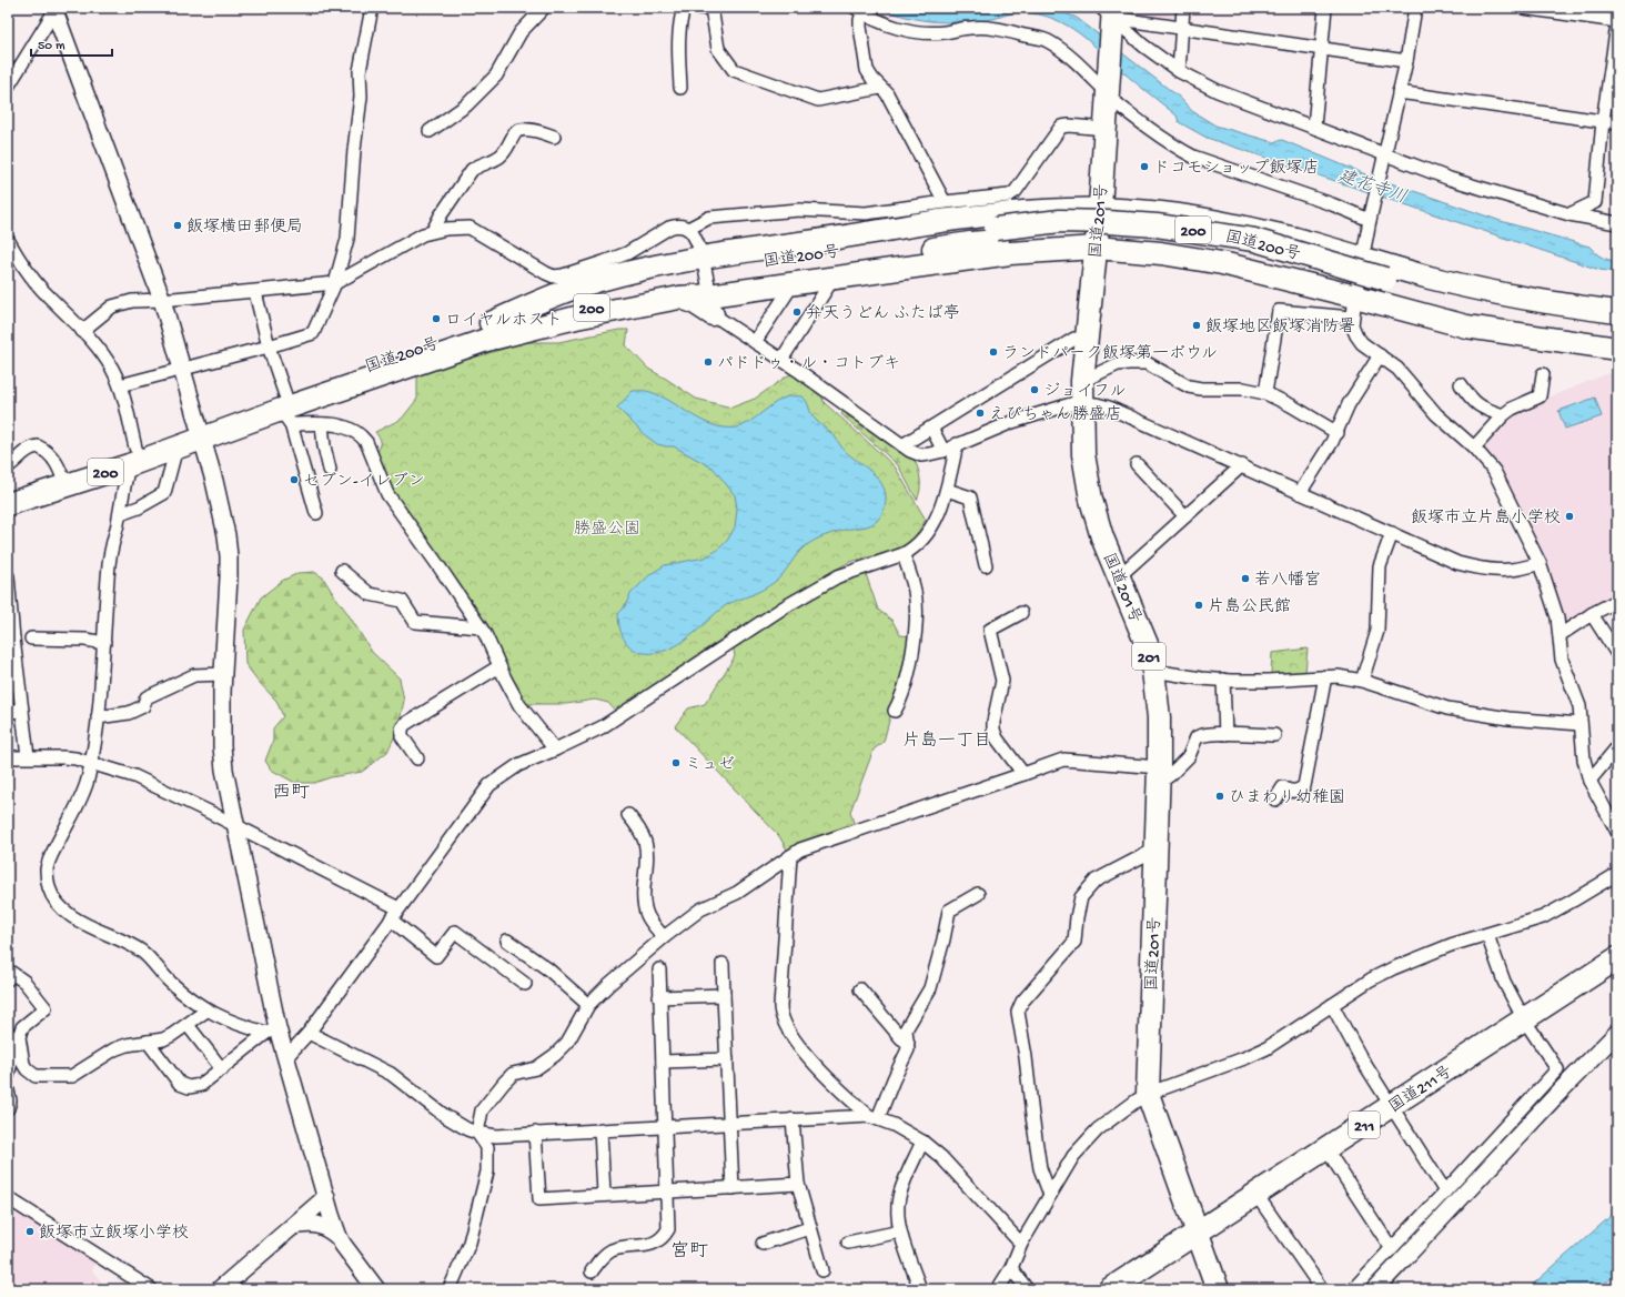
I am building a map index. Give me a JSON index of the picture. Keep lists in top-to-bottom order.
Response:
{
  "streets": {
    "highway": [
      "国道201号",
      "200",
      "国道200号",
      "201",
      "国道211号",
      "211"
    ]
  },
  "crossings": [
    ["国道201号", "国道211号"]
  ],
  "districts": ["片島一丁目", "西町", "宮町"],
  "water": ["建花寺川"],
  "parks": ["勝盛公園"],
  "places": [
    "ドコモショップ飯塚店",
    "飯塚横田郵便局",
    "弁天うどん ふたば亭",
    "ロイヤルホスト",
    "飯塚地区飯塚消防署",
    "ランドパーク飯塚第一ボウル",
    "パドドゥ・ル・コトブキ",
    "ジョイフル",
    "えびちゃん勝盛店",
    "セブン-イレブン",
    "飯塚市立片島小学校",
    "若八幡宮",
    "片島公民館",
    "ミュゼ",
    "ひまわり幼稚園",
    "飯塚市立飯塚小学校"
  ],
  "scale_bar": "50 m"
}
